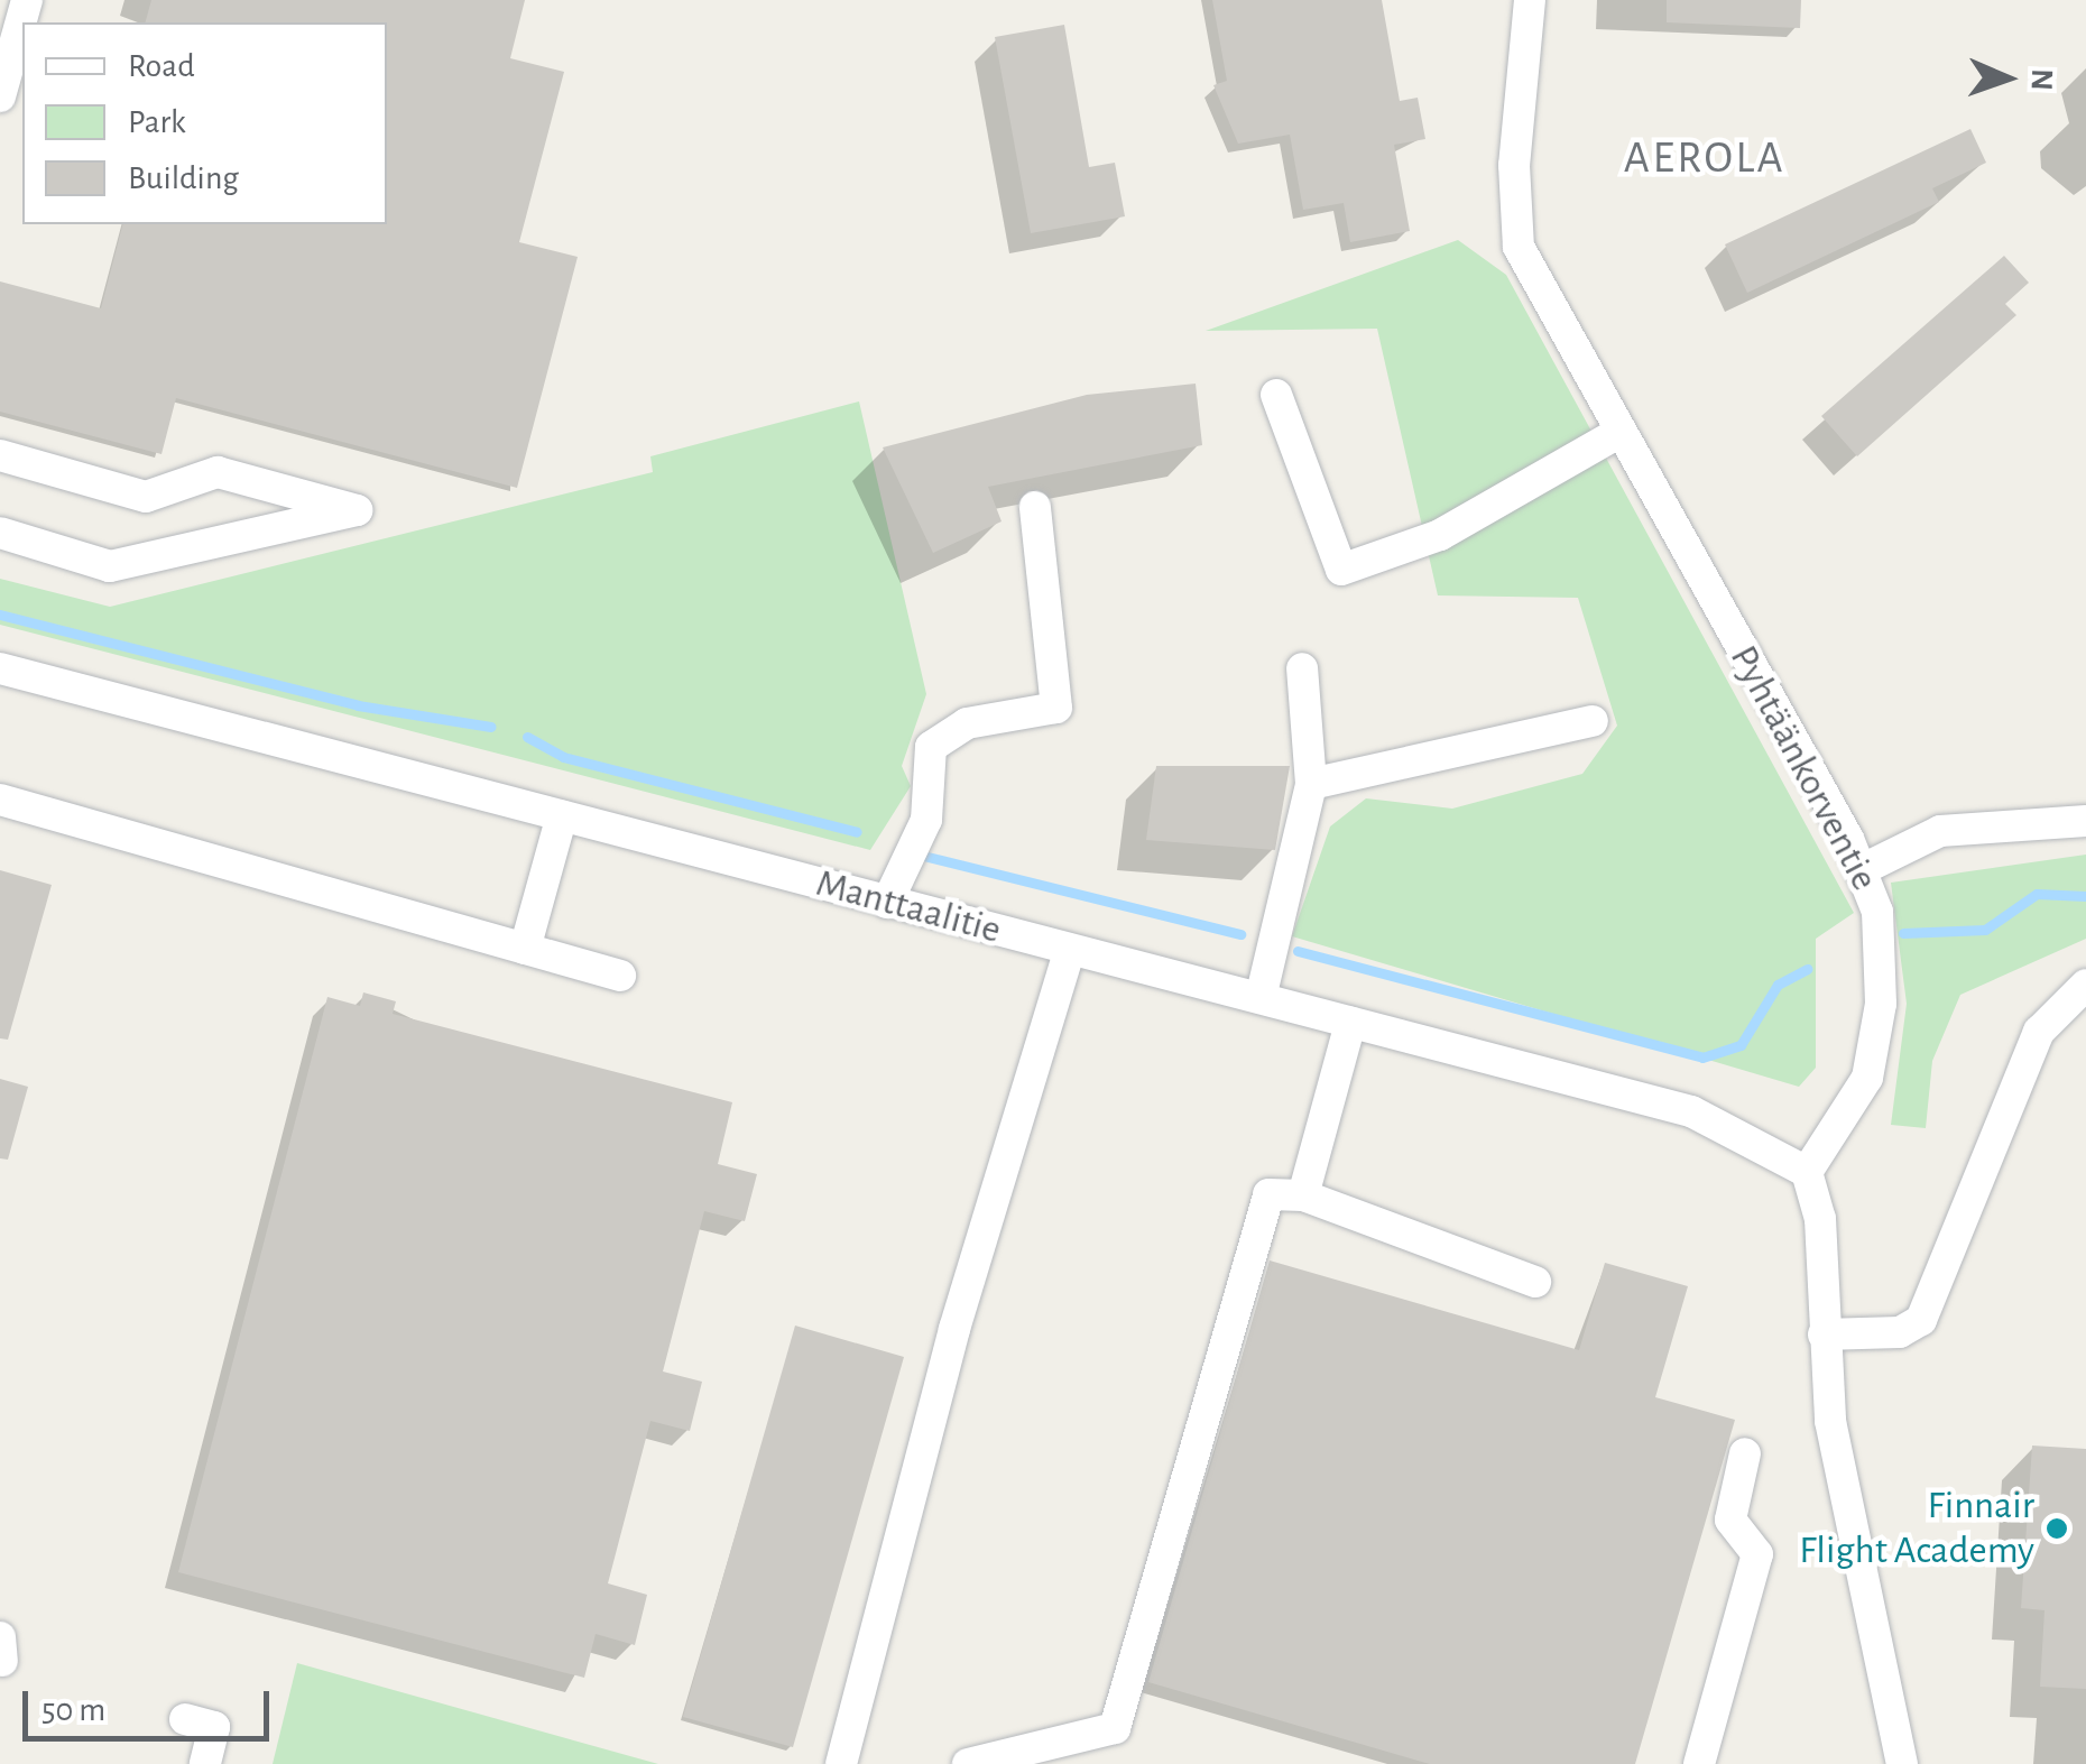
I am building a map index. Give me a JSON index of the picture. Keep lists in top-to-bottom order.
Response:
{
  "streets": {
    "street": ["Pyhtäänkorventie", "Manttaalitie"]
  },
  "crossings": [
    ["Pyhtäänkorventie", "Manttaalitie"]
  ],
  "districts": ["AEROLA"],
  "places": ["Finnair Flight Academy"],
  "legend": ["Road", "Park", "Building"],
  "scale_bar": "50 m",
  "north": "right"
}
